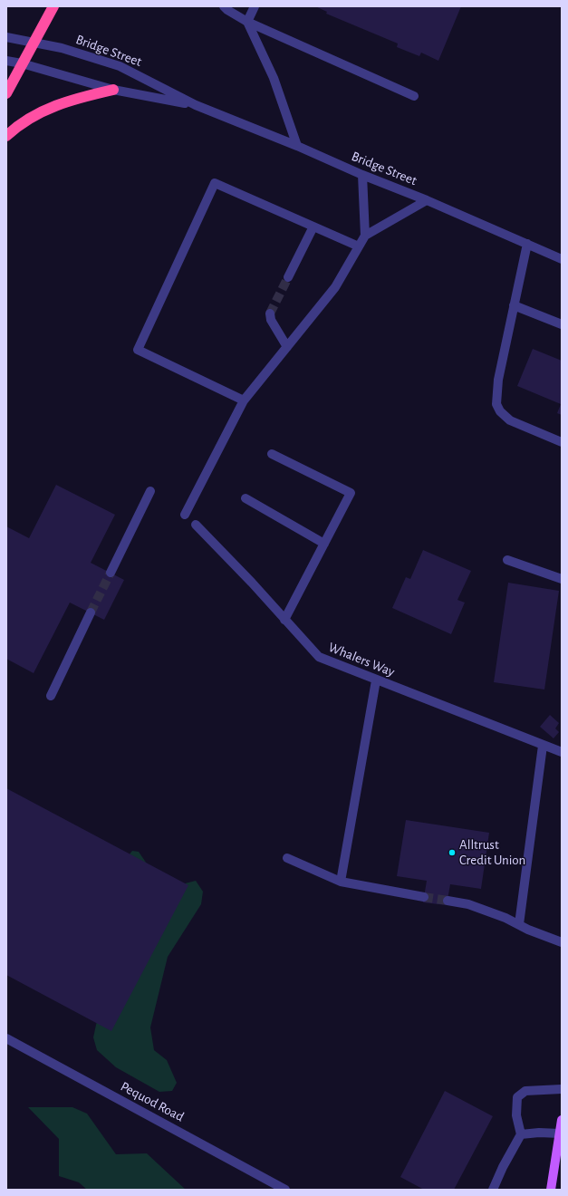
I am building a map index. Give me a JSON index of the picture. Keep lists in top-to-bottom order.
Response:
{
  "streets": {
    "street": ["Bridge Street", "Whalers Way", "Pequod Road"]
  },
  "places": ["Alltrust Credit Union"]
}
